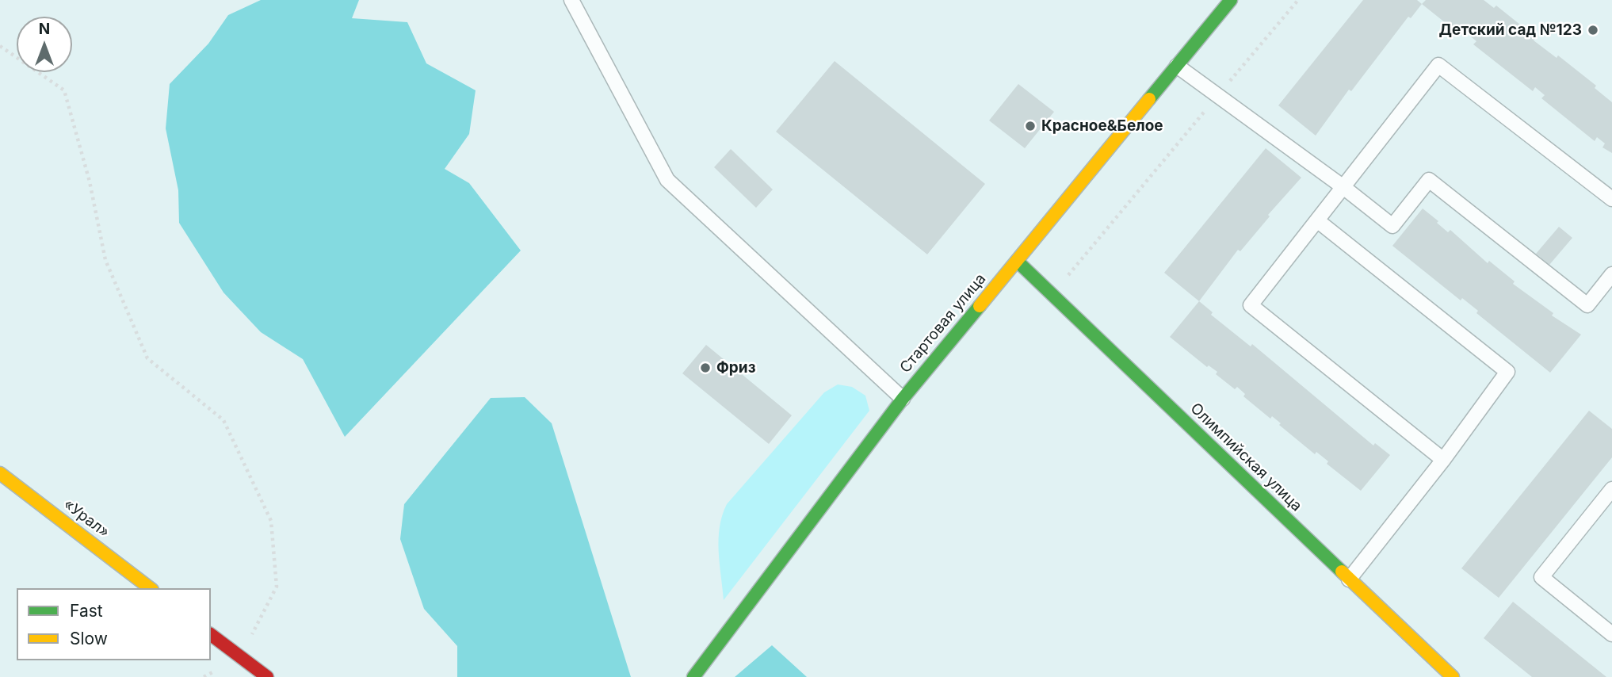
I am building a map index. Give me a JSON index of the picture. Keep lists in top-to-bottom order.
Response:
{
  "streets": {
    "main road": ["Стартовая улица", "Олимпийская улица", "«Урал»"]
  },
  "crossings": [
    ["Стартовая улица", "Олимпийская улица"]
  ],
  "places": ["Детский сад №123", "Красное&Белое", "Фриз"],
  "legend": ["Fast", "Slow"],
  "north": "top"
}
